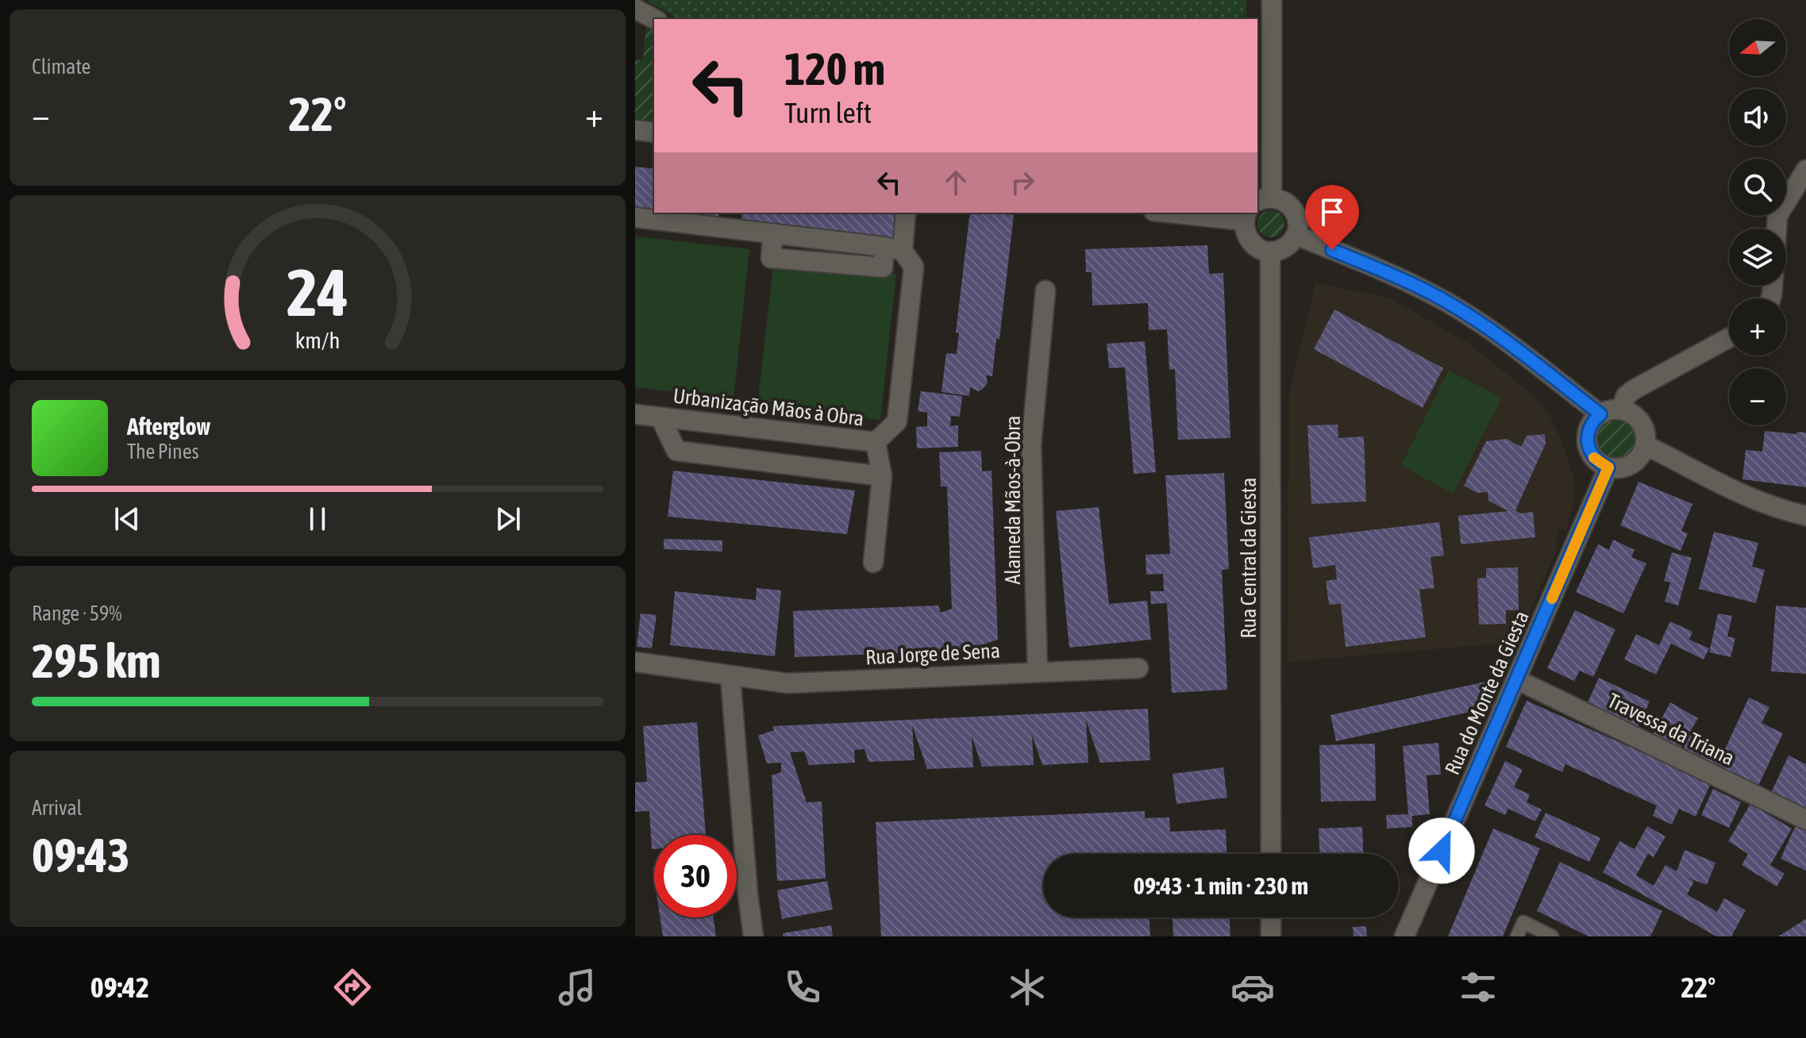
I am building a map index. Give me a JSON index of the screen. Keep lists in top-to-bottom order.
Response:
{
  "streets": {
    "street": [
      "Urbanização Mãos à Obra",
      "Alameda Mãos-à-Obra",
      "Rua Central da Giesta",
      "Rua Jorge de Sena",
      "Rua do Monte da Giesta",
      "Travessa da Triana"
    ]
  },
  "crossings": [
    ["Alameda Mãos-à-Obra", "Rua Jorge de Sena"],
    ["Rua do Monte da Giesta", "Travessa da Triana"]
  ],
  "north": "left",
  "page": {
    "tile": [
      "Climate",
      ["Range · 59%", "295 km"],
      ["Arrival", "09:43"]
    ],
    "map_buttons": ["+", "−"],
    "turn": ["120 m", "Turn left"],
    "heat": ["−", "22°", "+"],
    "song": ["Afterglow", "The Pines"],
    "limit": "30",
    "trip": "09:43 · 1 min · 230 m",
    "tabs": ["09:42", "22°"],
    "gauge": ["24", "km/h"]
  }
}
